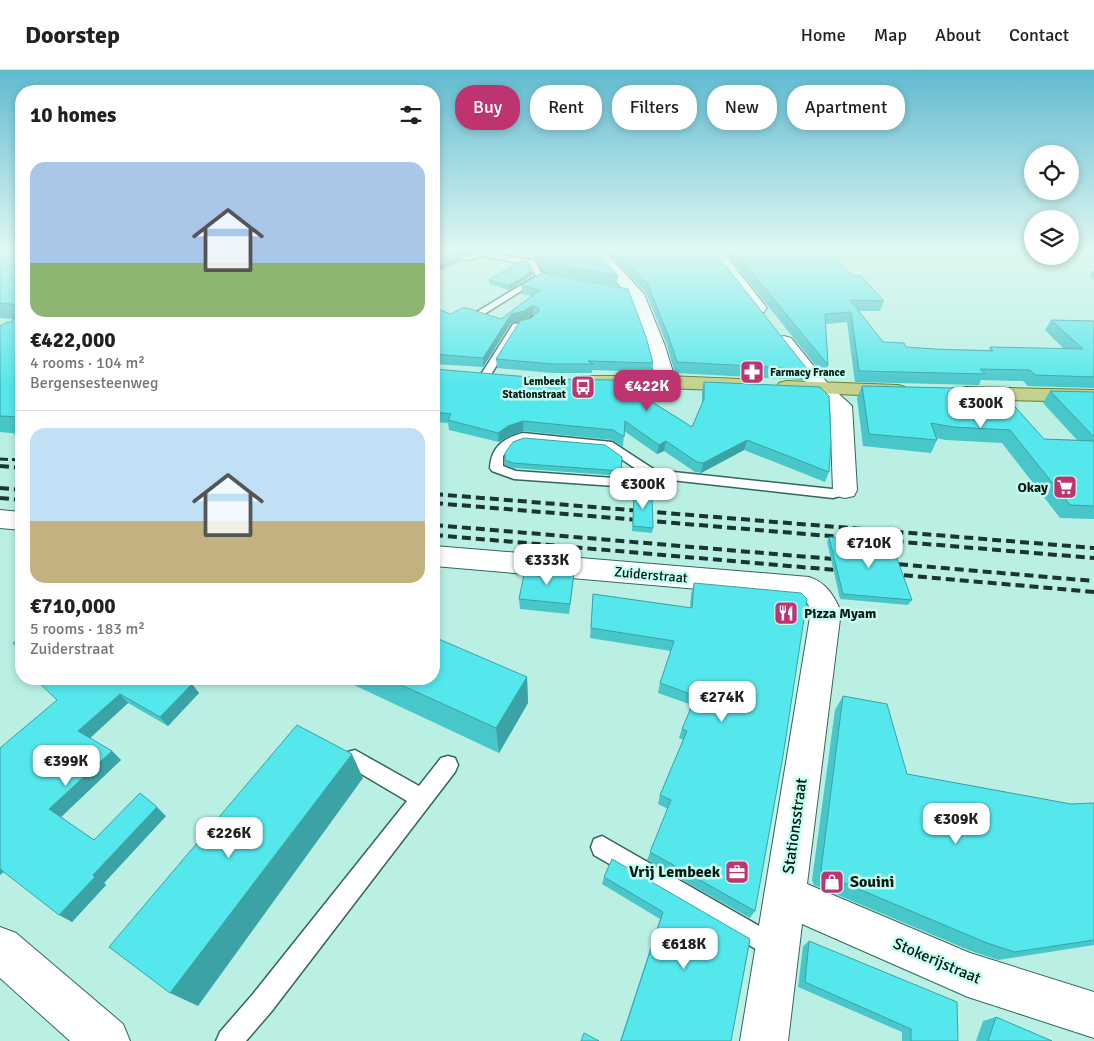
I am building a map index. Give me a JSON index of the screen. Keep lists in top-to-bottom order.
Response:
{
  "streets": {
    "street": ["Zuiderstraat", "Stationsstraat", "Stokerijstraat"]
  },
  "crossings": [
    ["Zuiderstraat", "Stationsstraat"],
    ["Stationsstraat", "Stokerijstraat"]
  ],
  "places": {
    "pharmacy": ["Farmacy France"],
    "bus stop": ["Lembeek Stationstraat"],
    "supermarket": ["Okay"],
    "restaurant": ["Pizza Myam"],
    "office": ["Vrij Lembeek"],
    "shop": ["Souini"]
  },
  "page": {
    "header": "Doorstep",
    "nav": [
      "Home",
      "Map",
      "About",
      "Contact"
    ],
    "chip": [
      "Buy",
      "Rent",
      "Filters",
      "New",
      "Apartment"
    ],
    "heading": "10 homes",
    "list": [
      {
        "name": "€422,000",
        "note": "4 rooms · 104 m² · Bergensesteenweg"
      },
      {
        "name": "€710,000",
        "note": "5 rooms · 183 m² · Zuiderstraat"
      }
    ],
    "price": [
      "€422K",
      "€300K",
      "€300K",
      "€710K",
      "€333K",
      "€274K",
      "€399K",
      "€309K",
      "€226K",
      "€618K"
    ]
  }
}
